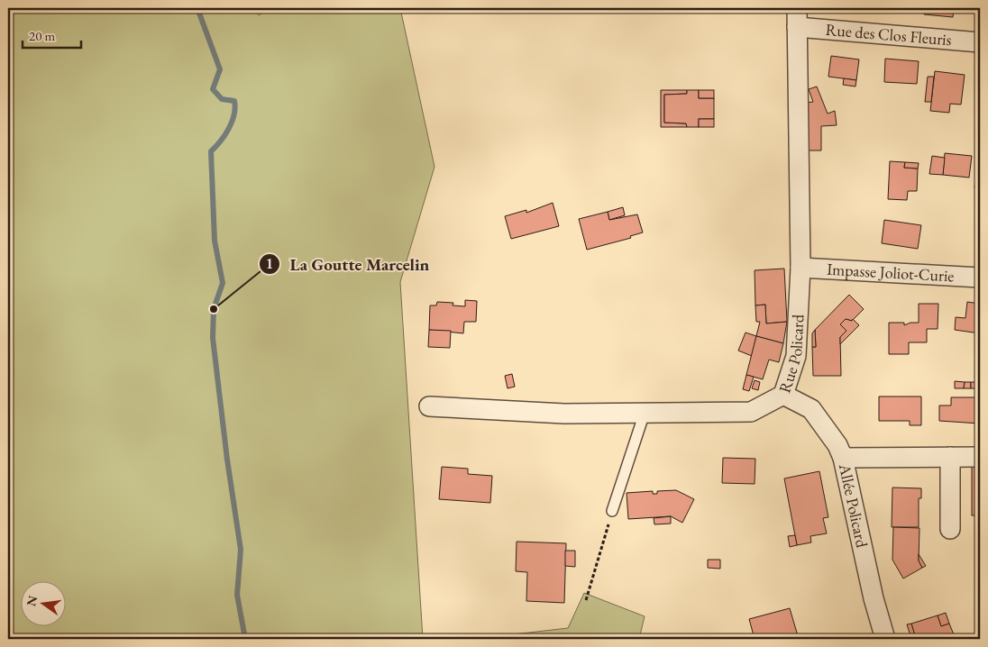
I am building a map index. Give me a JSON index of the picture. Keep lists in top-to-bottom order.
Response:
{
  "streets": {
    "street": [
      "Rue des Clos Fleuris",
      "Impasse Joliot-Curie",
      "Rue Policard",
      "Allée Policard"
    ]
  },
  "crossings": [
    ["Rue des Clos Fleuris", "Rue Policard"],
    ["Impasse Joliot-Curie", "Rue Policard"],
    ["Rue Policard", "Allée Policard"]
  ],
  "places": ["La Goutte Marcelin"],
  "scale_bar": "20 m",
  "north": "left"
}
